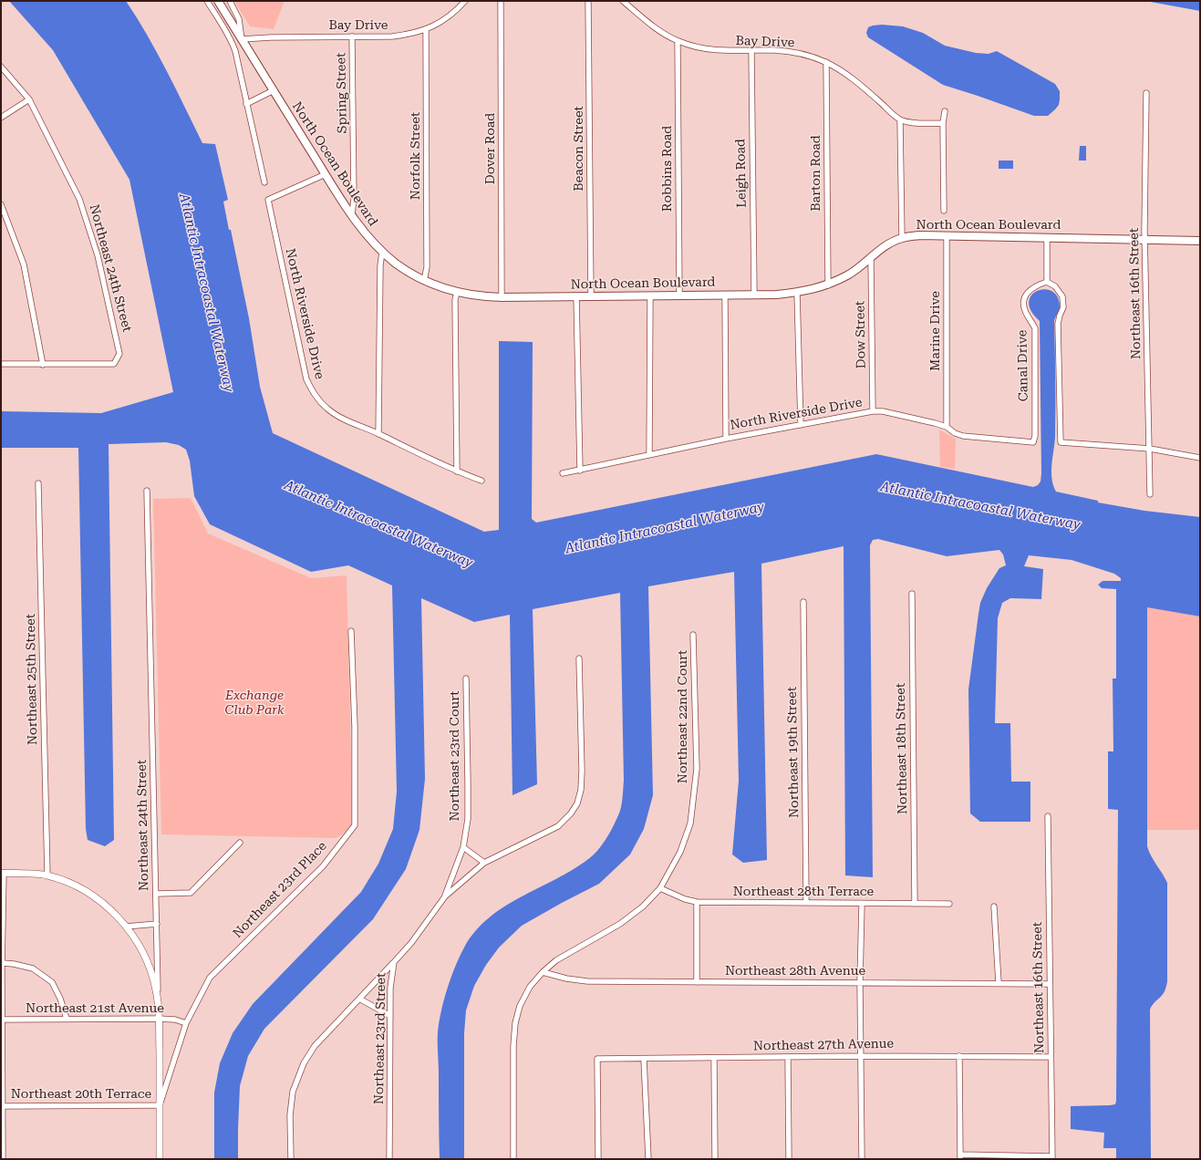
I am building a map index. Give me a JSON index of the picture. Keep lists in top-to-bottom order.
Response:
{
  "streets": {
    "main road": ["North Ocean Boulevard"],
    "street": [
      "Bay Drive",
      "Spring Street",
      "Dover Road",
      "Beacon Street",
      "Norfolk Street",
      "Robbins Road",
      "Leigh Road",
      "Barton Road",
      "Northeast 24th Street",
      "Northeast 16th Street",
      "North Riverside Drive",
      "Marine Drive",
      "Dow Street",
      "Canal Drive",
      "Northeast 25th Street",
      "Northeast 22nd Court",
      "Northeast 18th Street",
      "Northeast 19th Street",
      "Northeast 23rd Court",
      "Northeast 23rd Place",
      "Northeast 28th Terrace",
      "Northeast 28th Avenue",
      "Northeast 21st Avenue",
      "Northeast 23rd Street",
      "Northeast 27th Avenue",
      "Northeast 20th Terrace"
    ]
  },
  "crossings": [
    ["Bay Drive", "Spring Street"],
    ["Bay Drive", "Norfolk Street"],
    ["Bay Drive", "North Ocean Boulevard"],
    ["Bay Drive", "Robbins Road"],
    ["Bay Drive", "Leigh Road"],
    ["Bay Drive", "Barton Road"],
    ["Spring Street", "North Ocean Boulevard"],
    ["Dover Road", "North Ocean Boulevard"],
    ["Beacon Street", "North Ocean Boulevard"],
    ["Norfolk Street", "North Ocean Boulevard"],
    ["North Ocean Boulevard", "Robbins Road"],
    ["North Ocean Boulevard", "Leigh Road"],
    ["North Ocean Boulevard", "Barton Road"],
    ["North Ocean Boulevard", "Northeast 16th Street"],
    ["North Ocean Boulevard", "North Riverside Drive"],
    ["North Ocean Boulevard", "Marine Drive"],
    ["North Ocean Boulevard", "Dow Street"],
    ["Northeast 24th Street", "Northeast 23rd Place"],
    ["Northeast 24th Street", "Northeast 21st Avenue"],
    ["Northeast 24th Street", "Northeast 20th Terrace"],
    ["Northeast 16th Street", "Northeast 28th Avenue"],
    ["Northeast 16th Street", "Northeast 27th Avenue"],
    ["North Riverside Drive", "Marine Drive"],
    ["North Riverside Drive", "Dow Street"],
    ["North Riverside Drive", "Canal Drive"],
    ["Northeast 22nd Court", "Northeast 28th Terrace"],
    ["Northeast 22nd Court", "Northeast 28th Avenue"],
    ["Northeast 18th Street", "Northeast 28th Terrace"],
    ["Northeast 19th Street", "Northeast 28th Terrace"],
    ["Northeast 23rd Court", "Northeast 23rd Street"],
    ["Northeast 23rd Place", "Northeast 21st Avenue"],
    ["Northeast 23rd Place", "Northeast 20th Terrace"]
  ],
  "water": ["Atlantic Intracoastal Waterway"],
  "parks": ["Exchange Club Park"]
}
